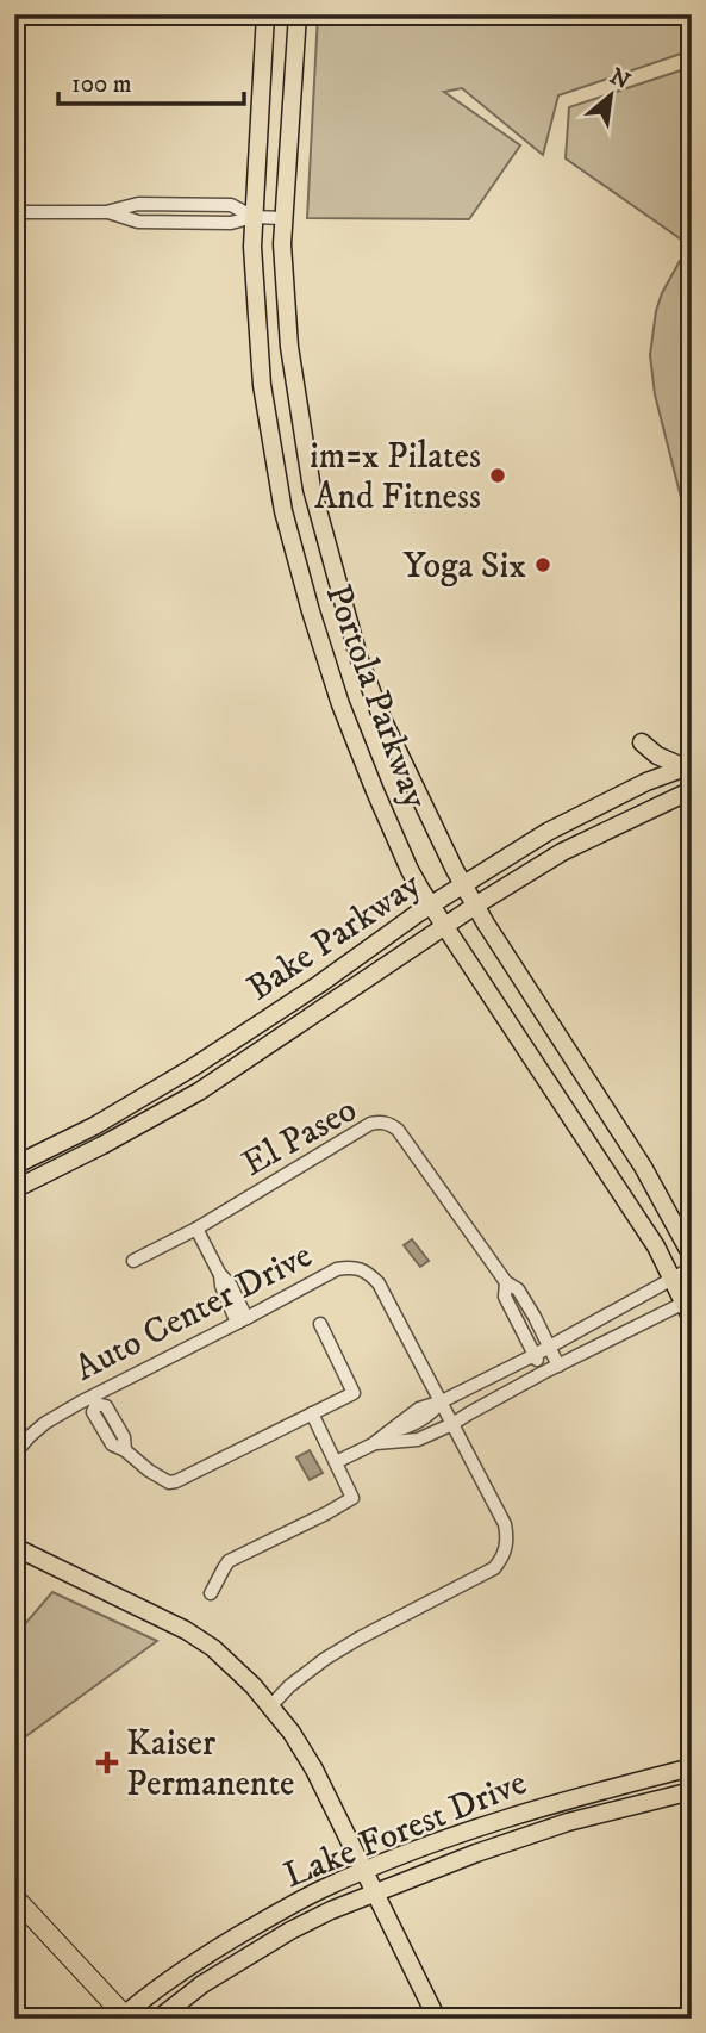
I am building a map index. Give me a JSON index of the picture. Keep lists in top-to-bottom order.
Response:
{
  "streets": {
    "main road": ["Portola Parkway", "Bake Parkway", "Lake Forest Drive"],
    "street": ["El Paseo", "Auto Center Drive"]
  },
  "crossings": [
    ["Portola Parkway", "Bake Parkway"]
  ],
  "places": {
    "other": ["im=x Pilates And Fitness", "Yoga Six"],
    "health": ["Kaiser Permanente"]
  },
  "scale_bar": "100 m",
  "north": "top right"
}
